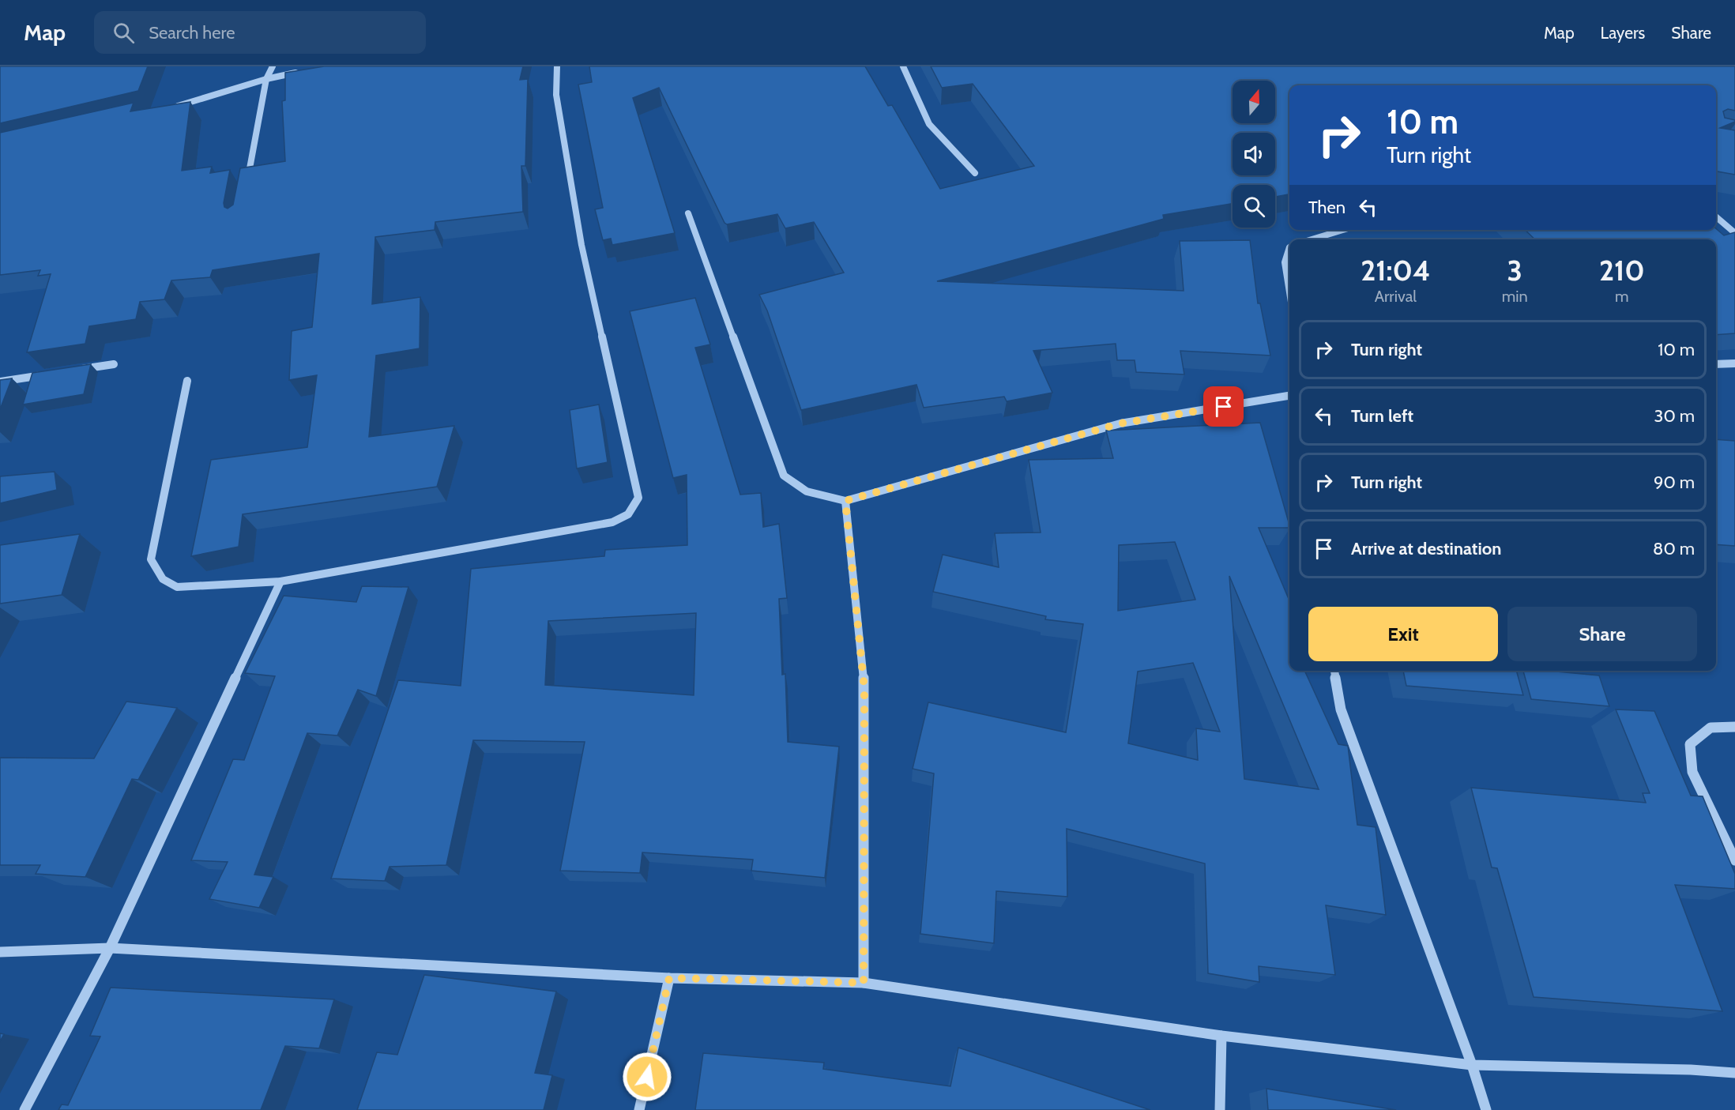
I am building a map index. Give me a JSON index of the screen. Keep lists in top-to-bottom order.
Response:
{
  "north": "top",
  "page": {
    "header": "Map",
    "search": "Search here",
    "nav": ["Map", "Layers", "Share"],
    "turn": ["10 m", "Turn right"],
    "then": "Then",
    "eta": [
      "21:04",
      "Arrival",
      "3",
      "min",
      "210",
      "m"
    ],
    "list": [
      {
        "name": "Turn right",
        "value": "10 m"
      },
      {
        "name": "Turn left",
        "value": "30 m"
      },
      {
        "name": "Turn right",
        "value": "90 m"
      },
      {
        "name": "Arrive at destination",
        "value": "80 m"
      }
    ],
    "buttons": ["Exit", "Share"]
  }
}
